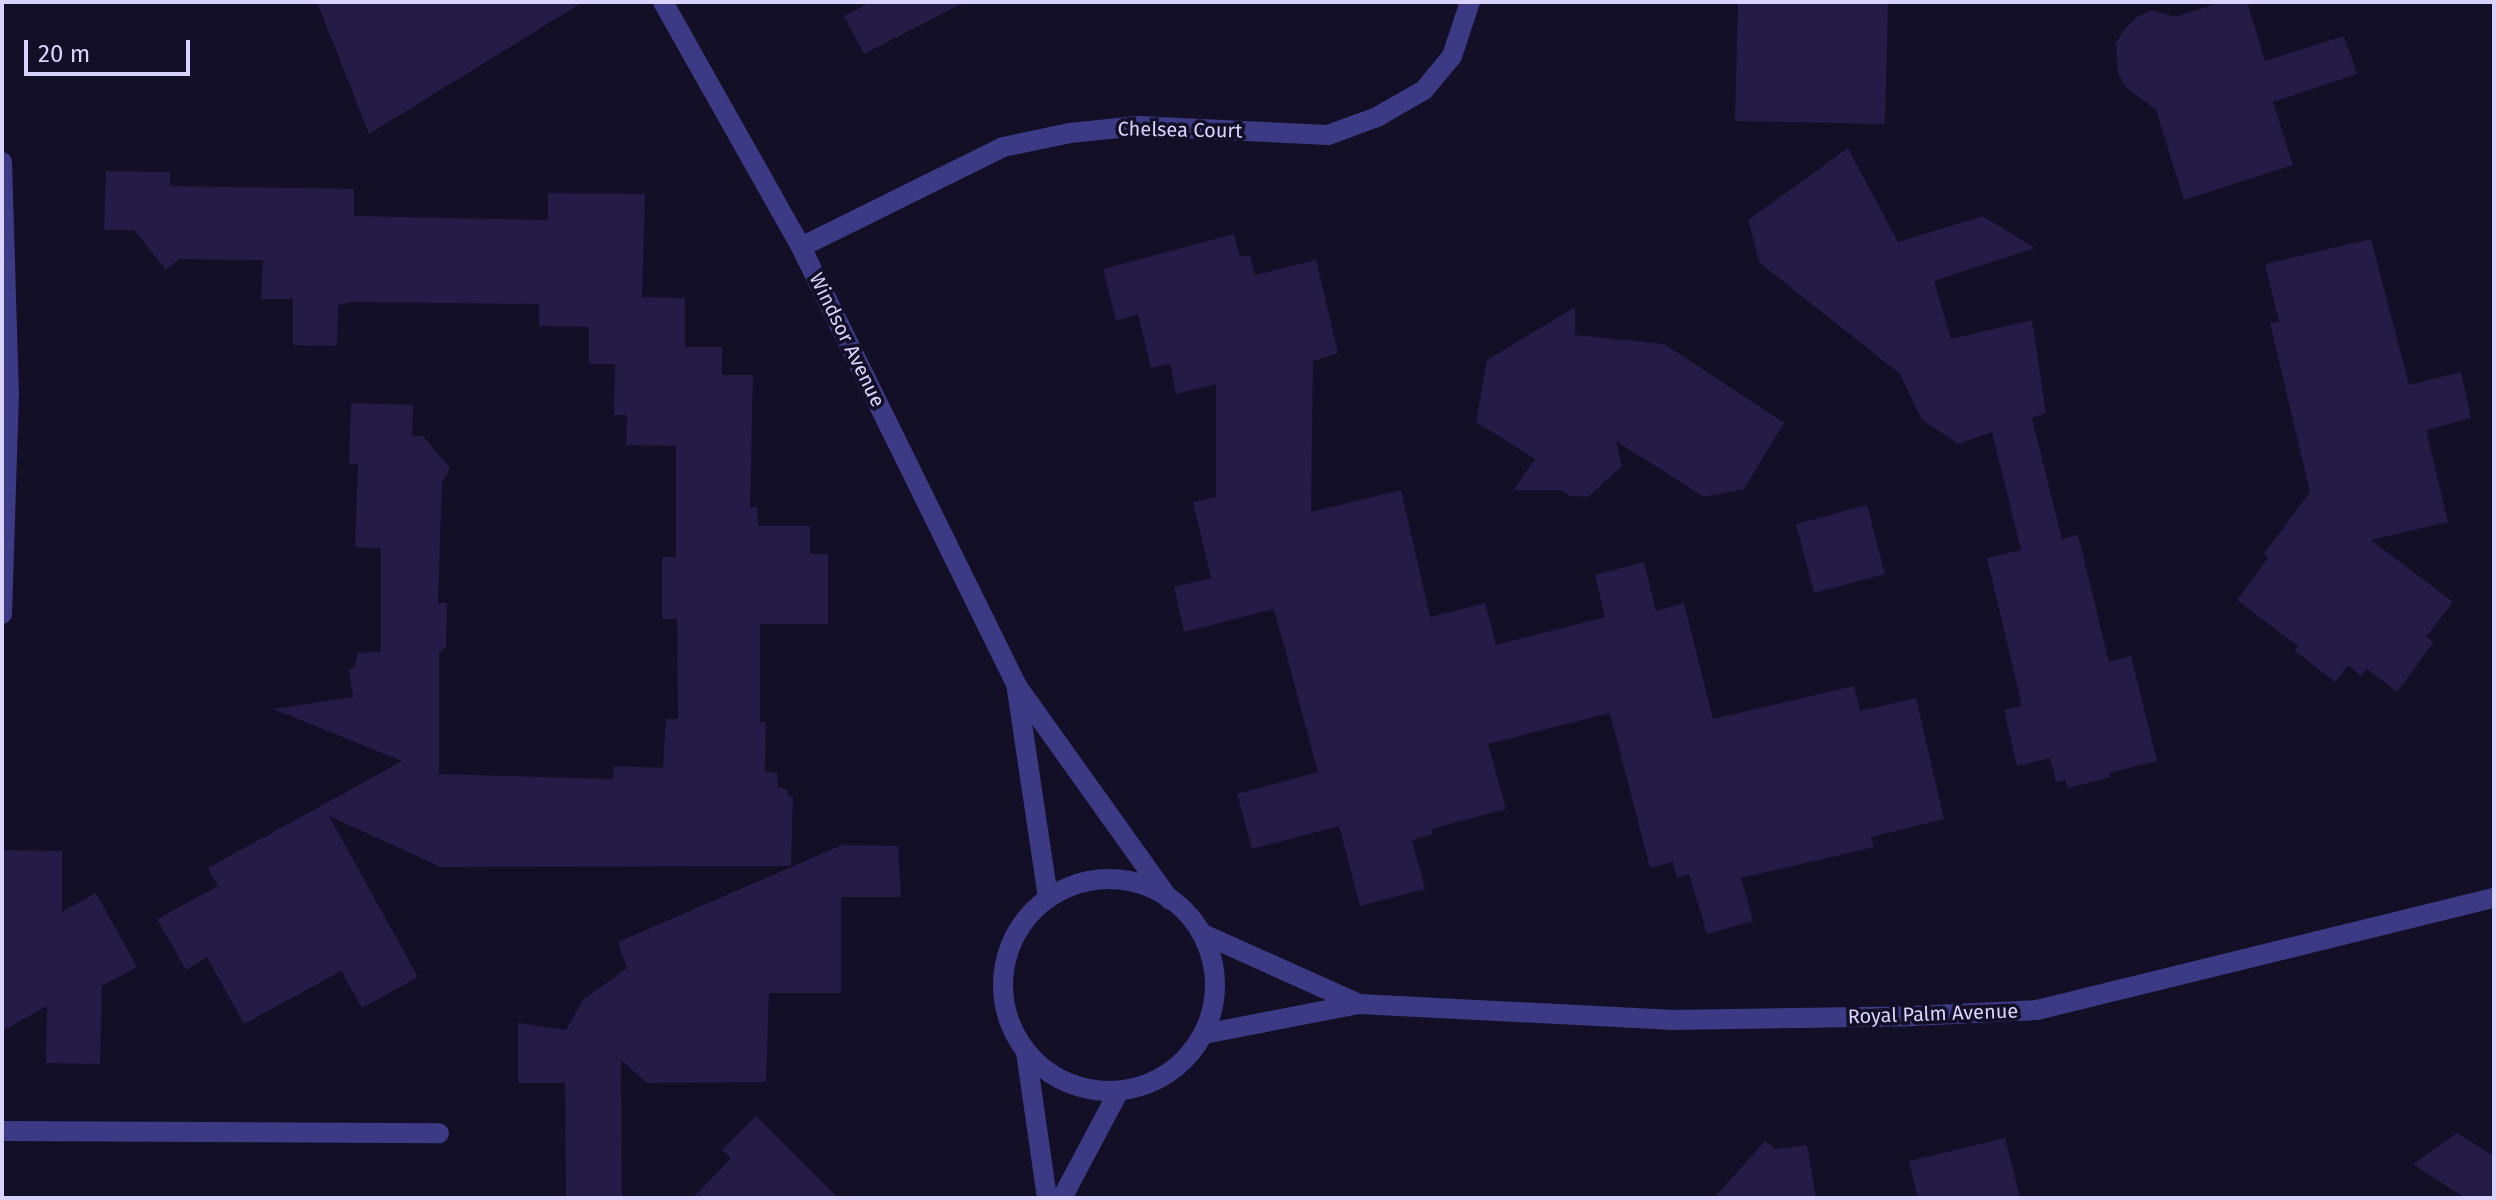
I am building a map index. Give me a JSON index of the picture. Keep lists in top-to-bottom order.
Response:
{
  "streets": {
    "street": ["Chelsea Court", "Windsor Avenue", "Royal Palm Avenue"]
  },
  "crossings": [
    ["Chelsea Court", "Windsor Avenue"],
    ["Windsor Avenue", "Royal Palm Avenue"]
  ],
  "scale_bar": "20 m"
}
